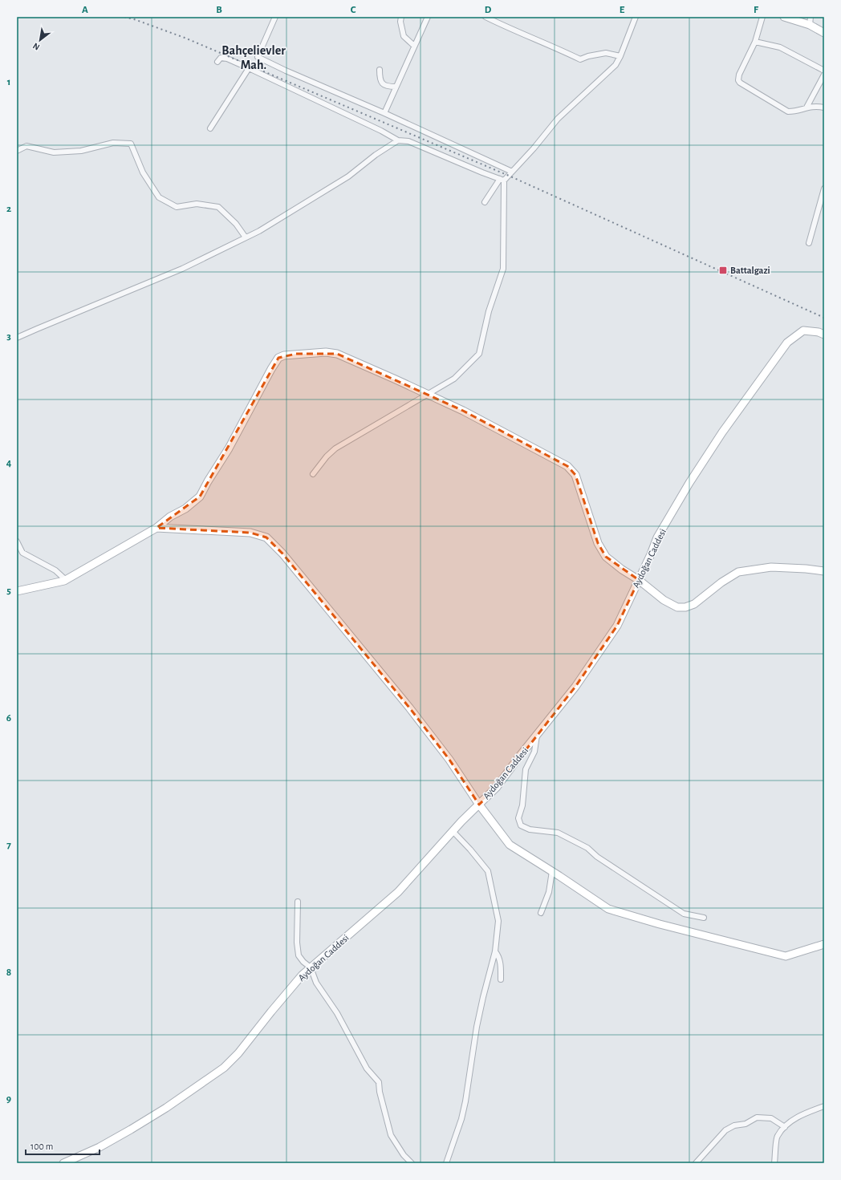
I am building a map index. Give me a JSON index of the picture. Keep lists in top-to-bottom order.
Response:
{
  "streets": {
    "street": ["Aydoğan Caddesi"]
  },
  "districts": ["Bahçelievler Mah."],
  "places": {
    "transit": ["Battalgazi"]
  },
  "scale_bar": "100 m",
  "north": "bottom left",
  "grid": {
    "columns": [
      "A",
      "B",
      "C",
      "D",
      "E",
      "F"
    ],
    "rows": [
      "1",
      "2",
      "3",
      "4",
      "5",
      "6",
      "7",
      "8",
      "9"
    ]
  }
}
